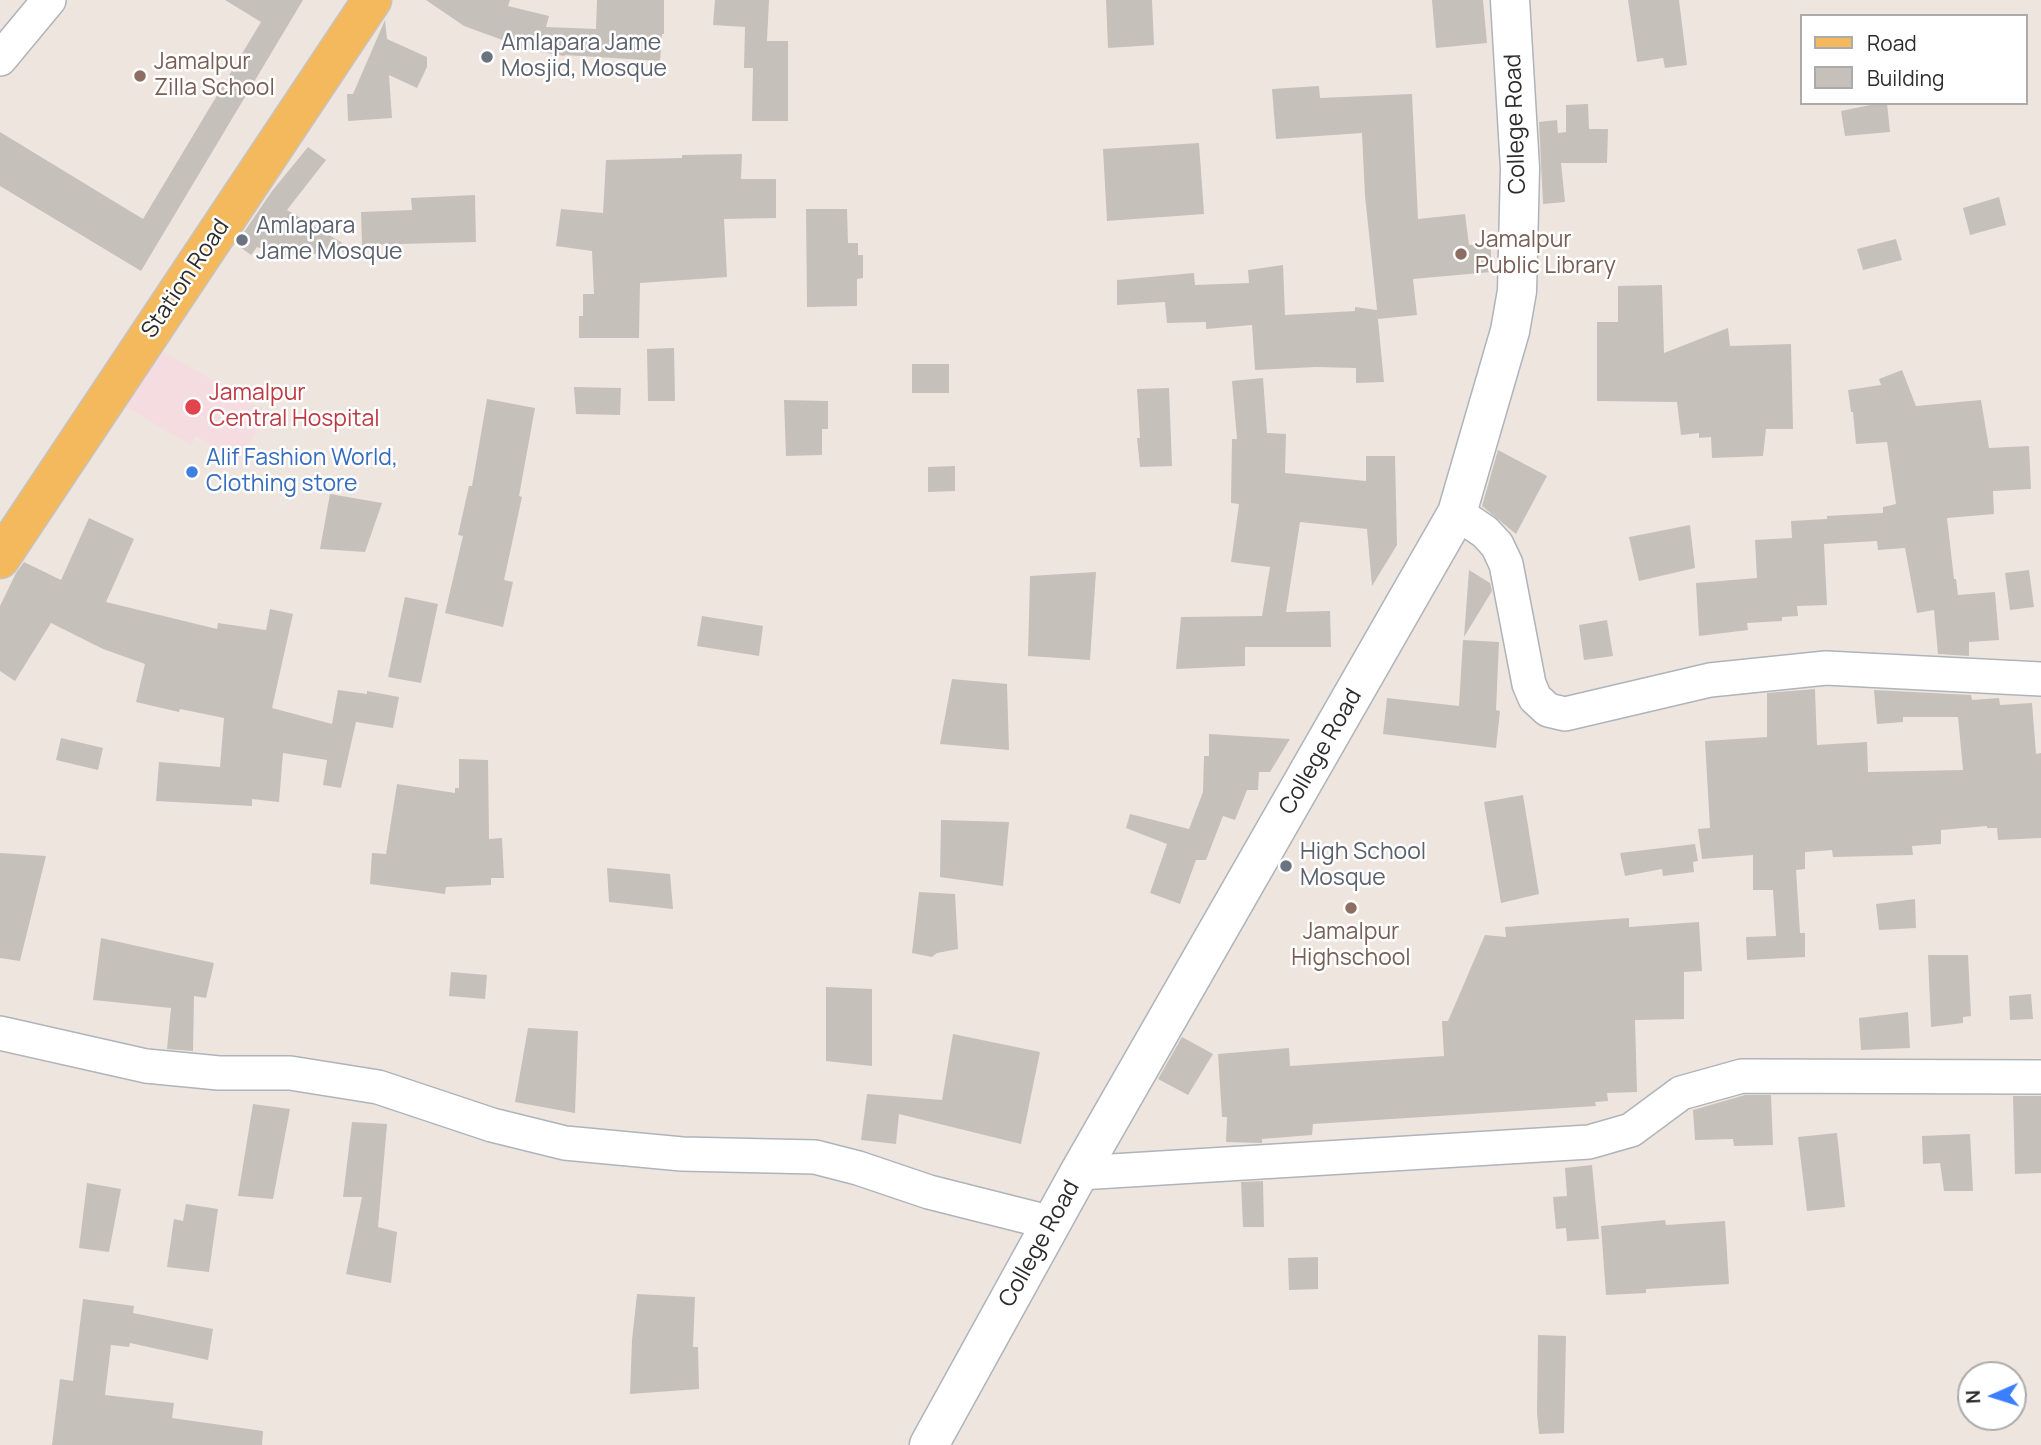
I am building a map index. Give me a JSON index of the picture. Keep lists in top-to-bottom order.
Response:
{
  "streets": {
    "main road": ["College Road", "Station Road"]
  },
  "places": [
    "Amlapara Jame Mosjid, Mosque",
    "Jamalpur Zilla School",
    "Amlapara Jame Mosque",
    "Jamalpur Public Library",
    "Jamalpur Central Hospital",
    "Alif Fashion World, Clothing store",
    "High School Mosque",
    "Jamalpur Highschool"
  ],
  "legend": ["Road", "Building"],
  "north": "left"
}
